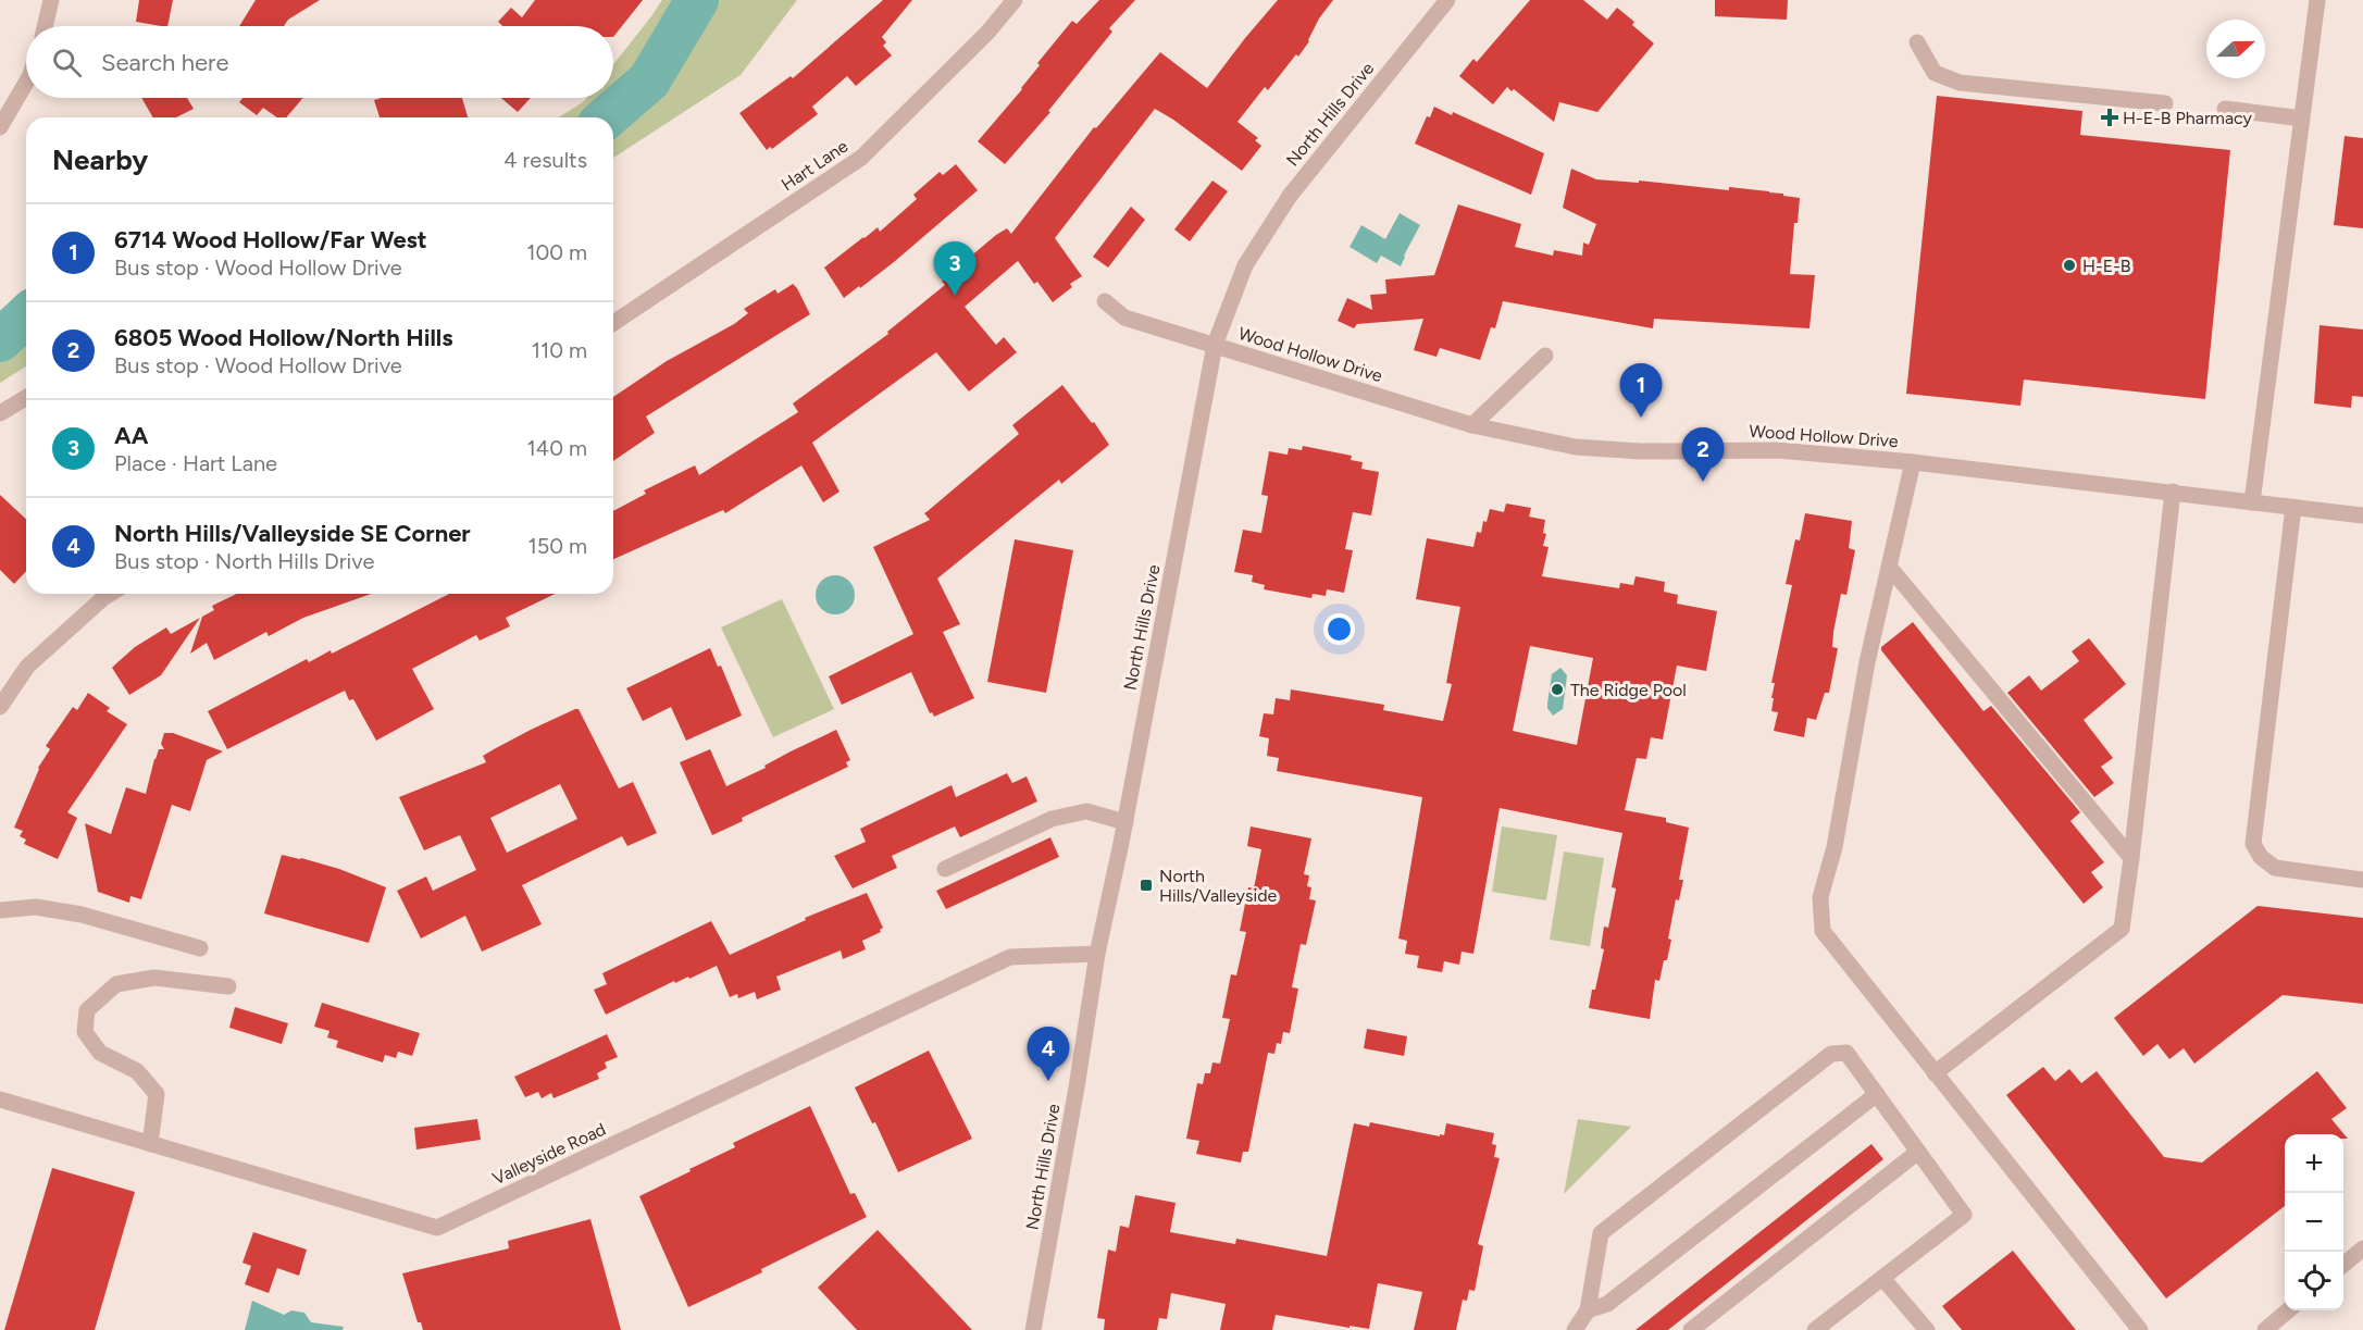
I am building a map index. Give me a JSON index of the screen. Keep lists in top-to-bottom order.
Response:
{
  "streets": {
    "street": [
      "North Hills Drive",
      "Hart Lane",
      "Wood Hollow Drive",
      "Valleyside Road"
    ]
  },
  "crossings": [
    ["North Hills Drive", "Wood Hollow Drive"],
    ["North Hills Drive", "Valleyside Road"]
  ],
  "places": {
    "health": ["H-E-B Pharmacy"],
    "other": ["H-E-B", "The Ridge Pool"],
    "transit": ["North Hills/Valleyside"]
  },
  "north": "right",
  "page": {
    "search": "Search here",
    "heading": ["Nearby", "4 results"],
    "list": [
      {
        "mark": "1",
        "name": "6714 Wood Hollow/Far West",
        "note": "Bus stop · Wood Hollow Drive",
        "value": "100 m"
      },
      {
        "mark": "2",
        "name": "6805 Wood Hollow/North Hills",
        "note": "Bus stop · Wood Hollow Drive",
        "value": "110 m"
      },
      {
        "mark": "3",
        "name": "AA",
        "note": "Place · Hart Lane",
        "value": "140 m"
      },
      {
        "mark": "4",
        "name": "North Hills/Valleyside SE Corner",
        "note": "Bus stop · North Hills Drive",
        "value": "150 m"
      }
    ],
    "pins": [
      "3",
      "1",
      "2",
      "4"
    ],
    "map_buttons": ["+", "−"]
  }
}
